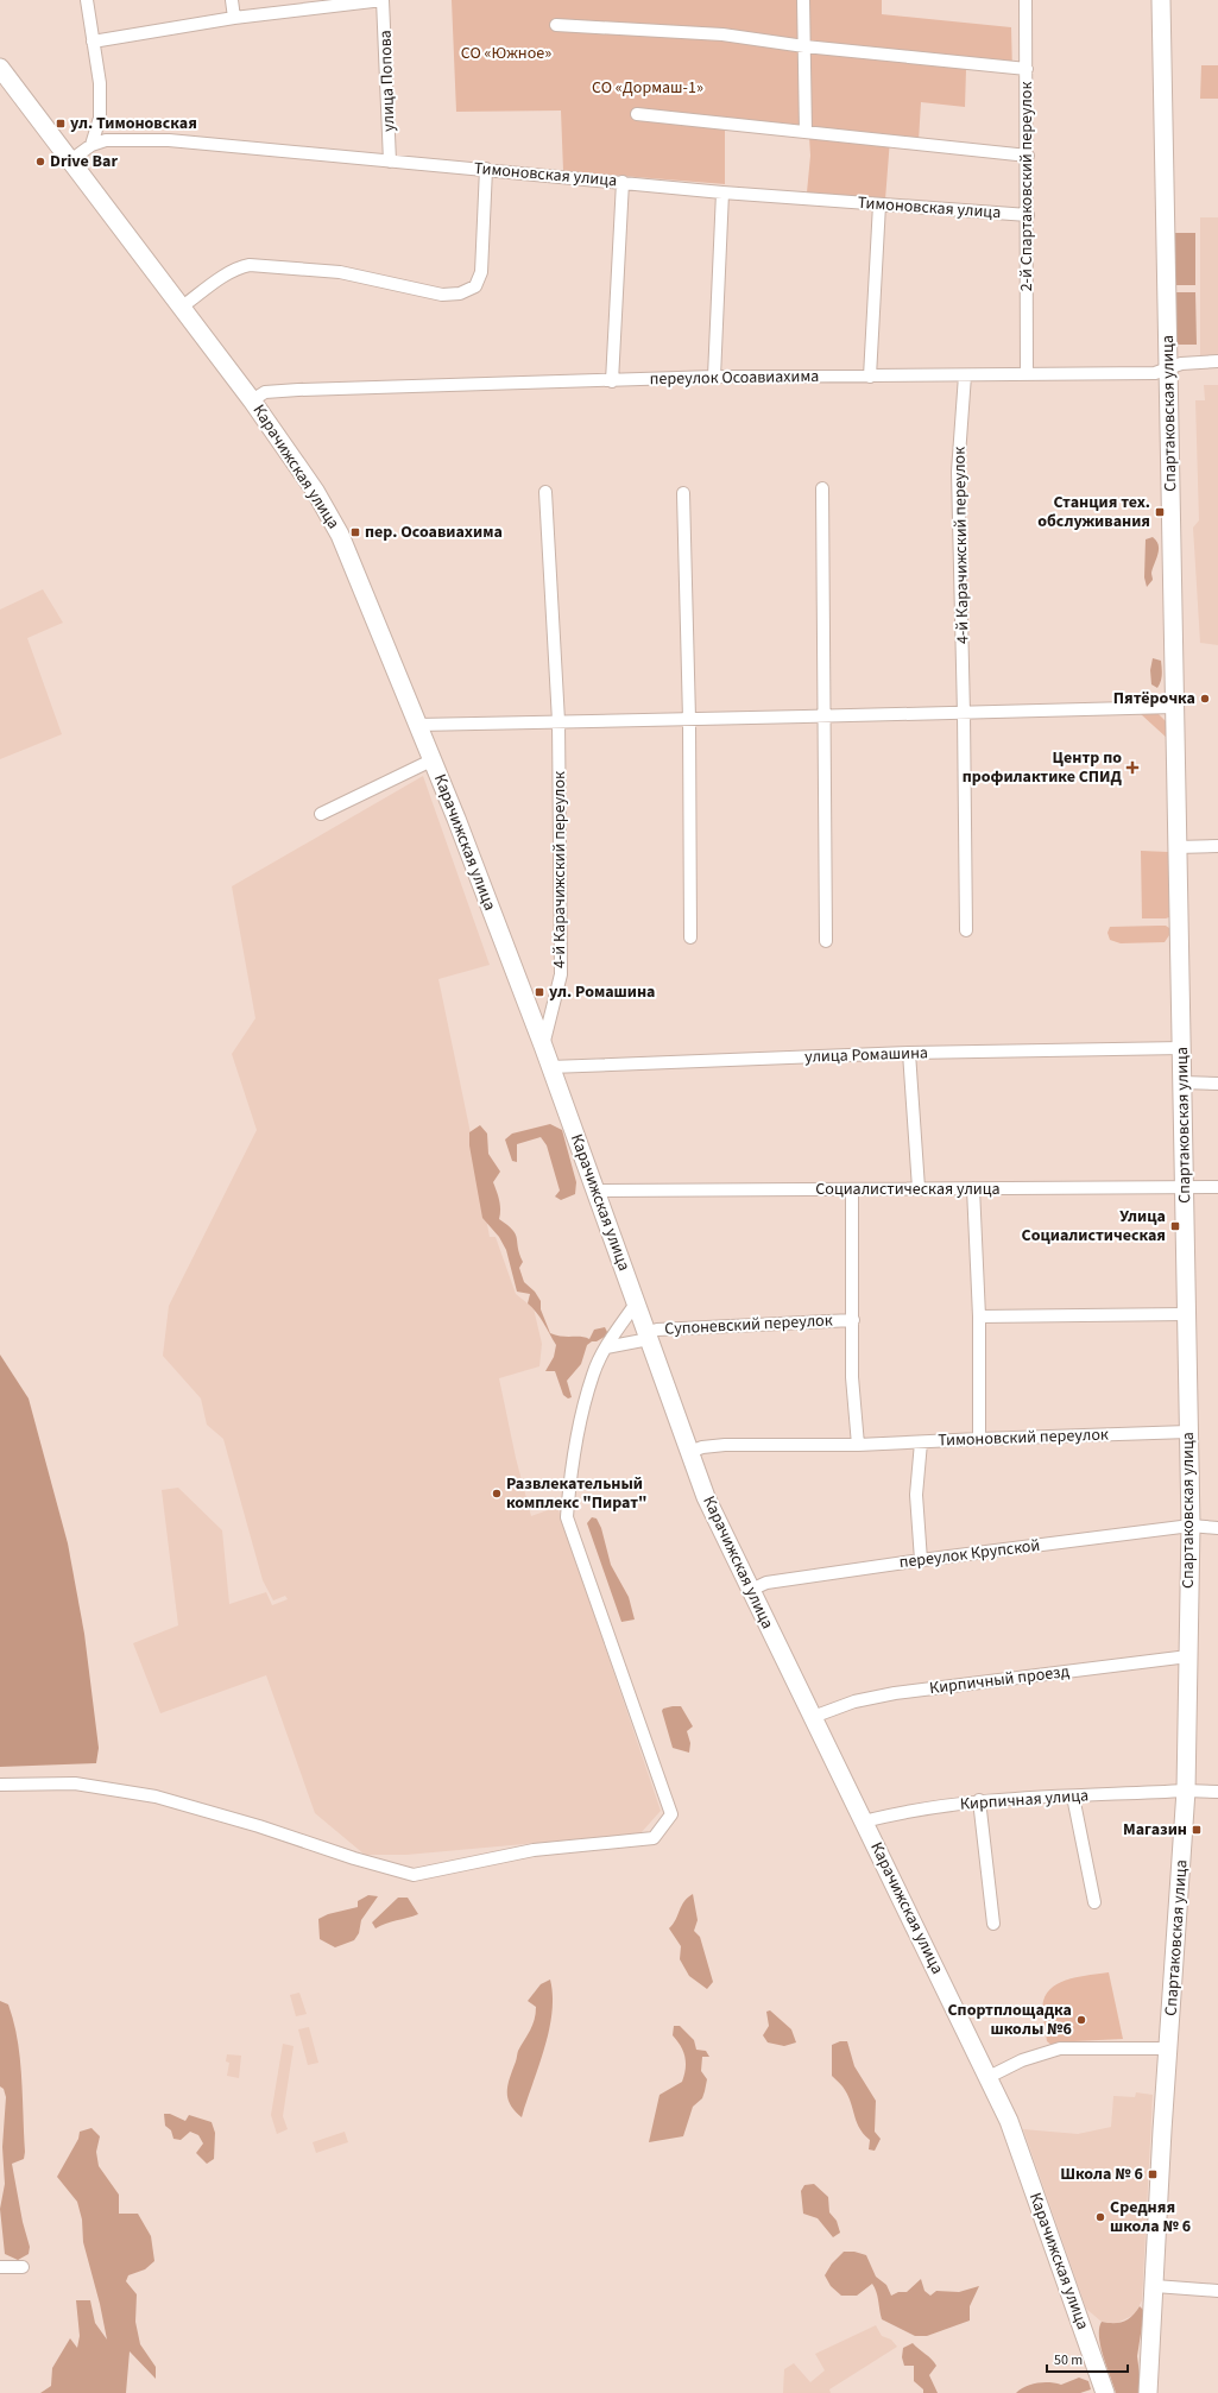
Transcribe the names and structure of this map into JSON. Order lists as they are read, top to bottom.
{
  "streets": {
    "main road": ["Спартаковская улица", "Карачижская улица"],
    "street": [
      "улица Попова",
      "Тимоновская улица",
      "2-й Спартаковский переулок",
      "переулок Осоавиахима",
      "4-й Карачижский переулок",
      "улица Ромашина",
      "Социалистическая улица",
      "Супоневский переулок",
      "Тимоновский переулок",
      "переулок Крупской",
      "Кирпичный проезд",
      "Кирпичная улица"
    ]
  },
  "crossings": [
    ["улица Попова", "Тимоновская улица"],
    ["Тимоновская улица", "2-й Спартаковский переулок"],
    ["Тимоновская улица", "Карачижская улица"],
    ["2-й Спартаковский переулок", "переулок Осоавиахима"],
    ["переулок Осоавиахима", "Спартаковская улица"],
    ["переулок Осоавиахима", "Карачижская улица"],
    ["переулок Осоавиахима", "4-й Карачижский переулок"],
    ["Спартаковская улица", "улица Ромашина"],
    ["Спартаковская улица", "Социалистическая улица"],
    ["Спартаковская улица", "Тимоновский переулок"],
    ["Спартаковская улица", "переулок Крупской"],
    ["Спартаковская улица", "Кирпичный проезд"],
    ["Спартаковская улица", "Кирпичная улица"],
    ["Карачижская улица", "4-й Карачижский переулок"],
    ["Карачижская улица", "улица Ромашина"],
    ["Карачижская улица", "Социалистическая улица"],
    ["Карачижская улица", "Супоневский переулок"],
    ["Карачижская улица", "Тимоновский переулок"],
    ["Карачижская улица", "переулок Крупской"],
    ["Карачижская улица", "Кирпичный проезд"],
    ["Карачижская улица", "Кирпичная улица"]
  ],
  "parks": ["СО «Южное»", "СО «Дормаш-1»"],
  "places": {
    "transit": [
      "ул. Тимоновская",
      "Станция тех. обслуживания",
      "пер. Осоавиахима",
      "ул. Ромашина",
      "Улица Социалистическая",
      "Магазин",
      "Школа № 6"
    ],
    "other": [
      "Drive Bar",
      "Пятёрочка",
      "Развлекательный комплекс \"Пират\"",
      "Спортплощадка школы №6",
      "Средняя школа № 6"
    ],
    "health": ["Центр по профилактике СПИД"]
  },
  "scale_bar": "50 m"
}
